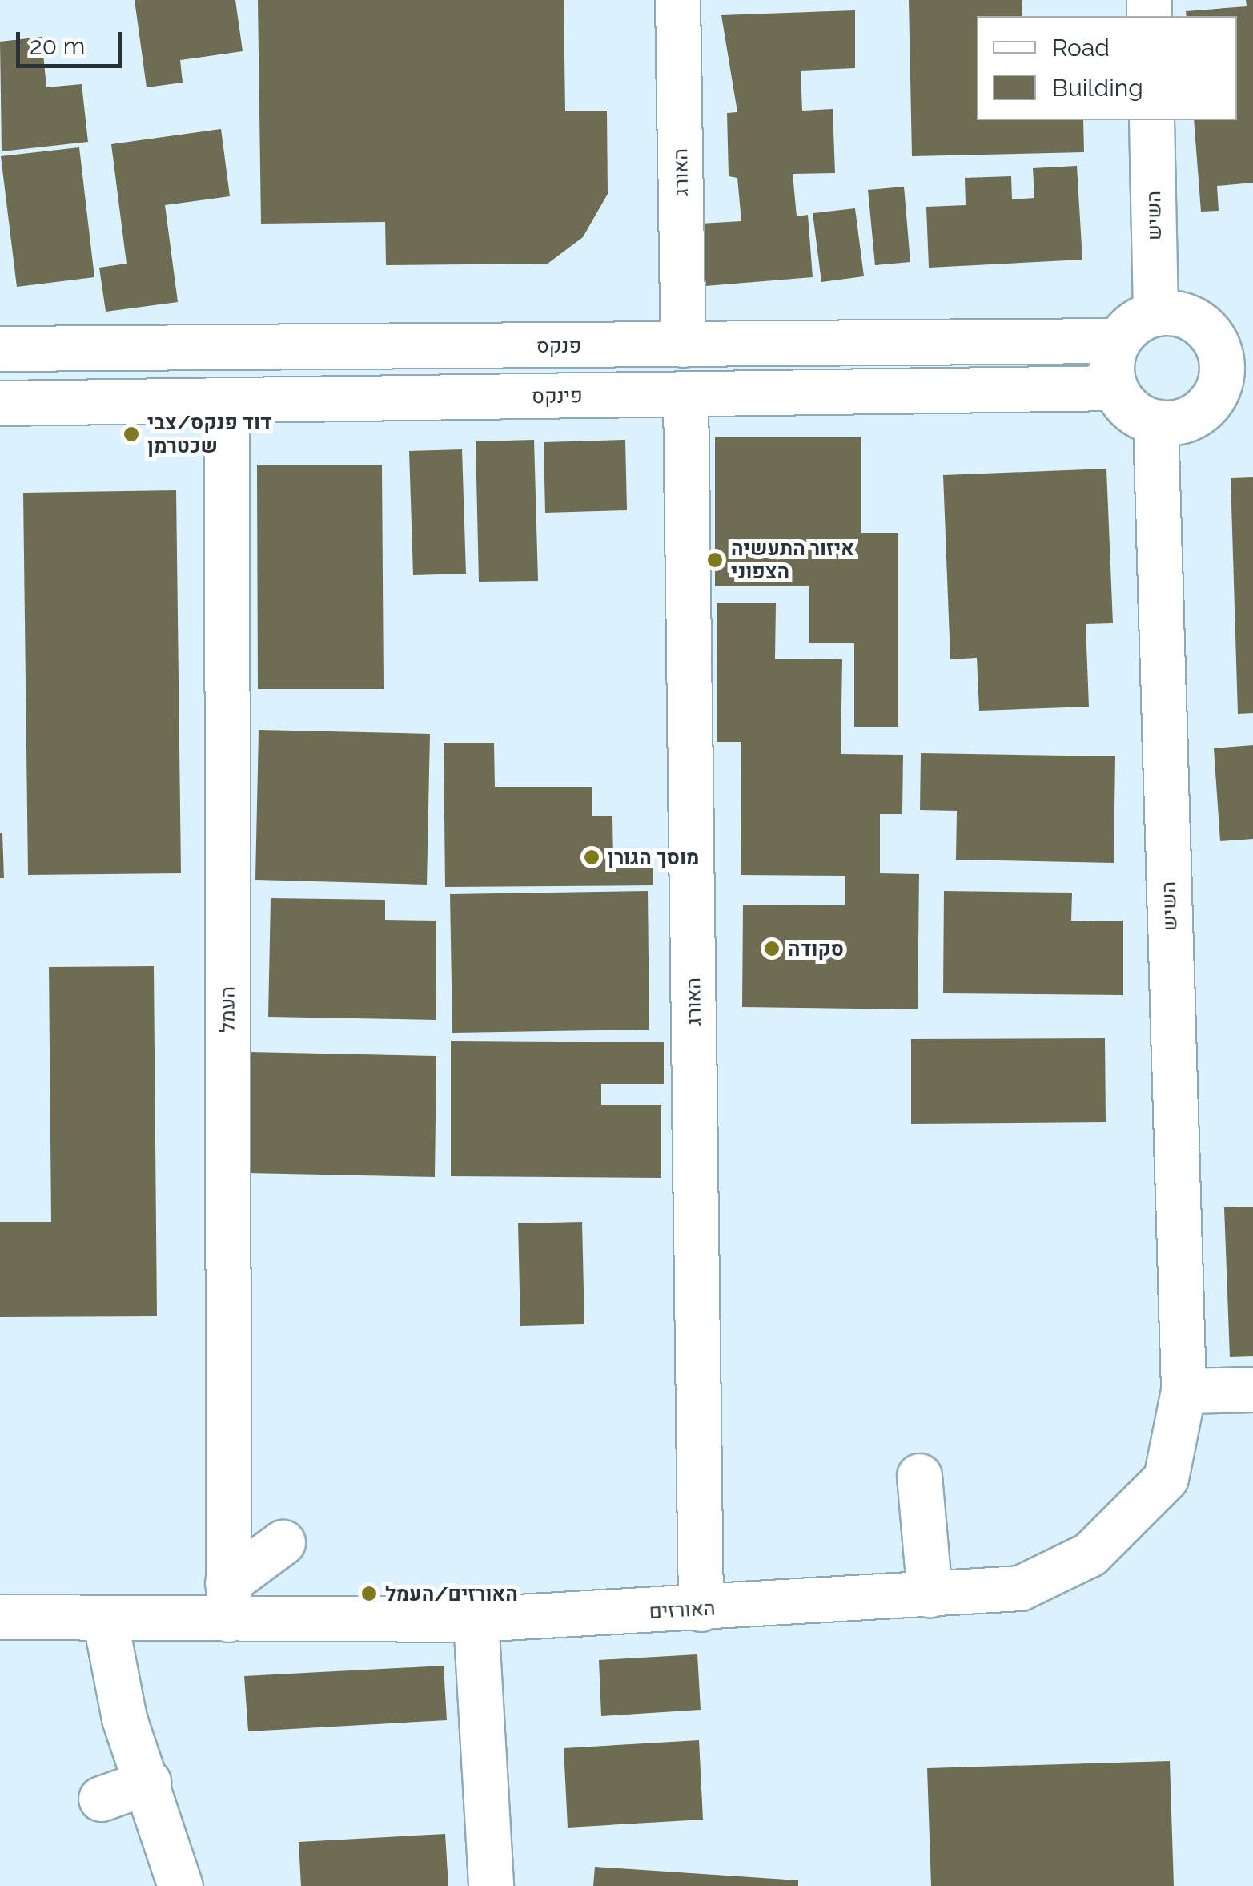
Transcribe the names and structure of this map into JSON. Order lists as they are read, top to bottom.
{
  "streets": {
    "street": [
      "האורג",
      "השיש",
      "פנקס",
      "פינקס",
      "העמל",
      "האורזים"
    ]
  },
  "crossings": [
    ["האורג", "פנקס"],
    ["האורג", "פינקס"],
    ["האורג", "האורזים"],
    ["השיש", "פנקס"],
    ["השיש", "פינקס"],
    ["השיש", "האורזים"],
    ["פנקס", "פינקס"],
    ["פינקס", "העמל"],
    ["העמל", "האורזים"]
  ],
  "places": [
    "דוד פנקס/צבי שכטרמן",
    "איזור התעשיה הצפוני",
    "מוסך הגורן",
    "סקודה",
    "האורזים/העמל"
  ],
  "legend": ["Road", "Building"],
  "scale_bar": "20 m"
}
